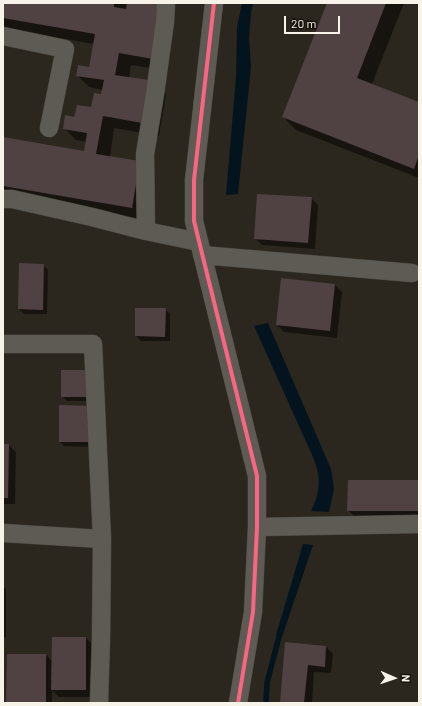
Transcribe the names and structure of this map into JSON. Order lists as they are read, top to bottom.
{
  "scale_bar": "20 m",
  "north": "right"
}
